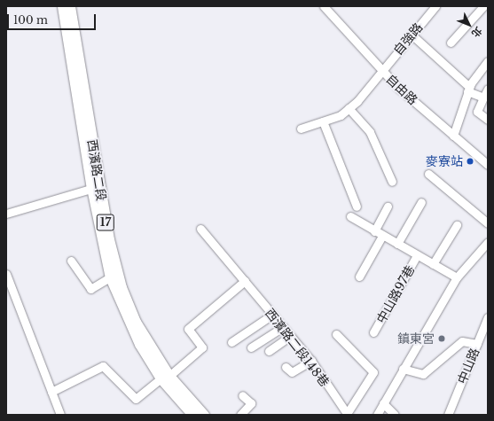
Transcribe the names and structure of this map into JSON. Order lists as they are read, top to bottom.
{
  "streets": {
    "main road": ["西濱路二段", "17"],
    "street": [
      "自強路",
      "自由路",
      "中山路97巷",
      "西濱路二段148巷",
      "中山路"
    ]
  },
  "crossings": [
    ["自強路", "自由路"]
  ],
  "places": ["麥寮站", "鎮東宮"],
  "scale_bar": "100 m",
  "north": "bottom right"
}
